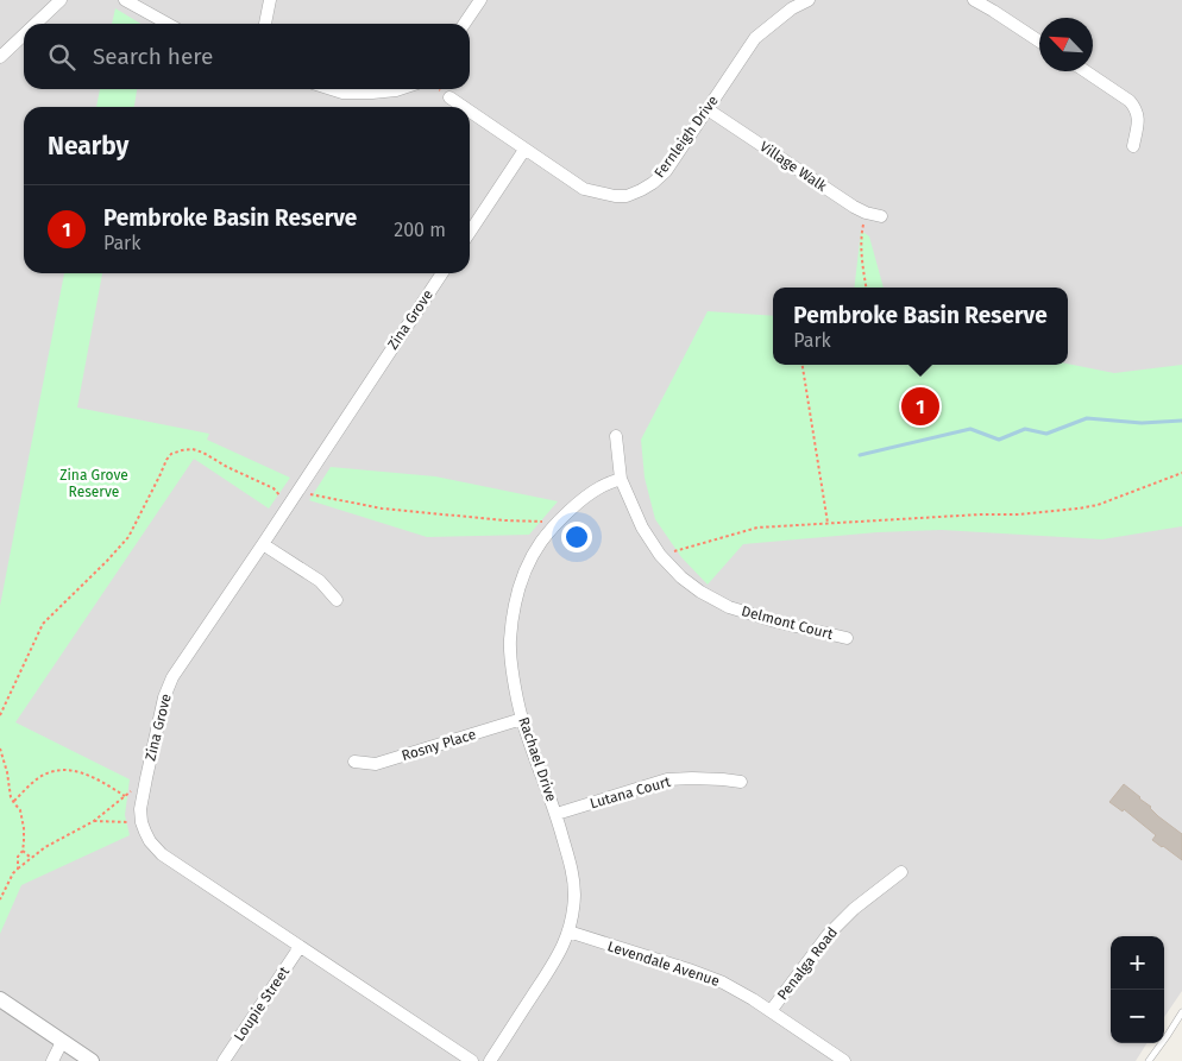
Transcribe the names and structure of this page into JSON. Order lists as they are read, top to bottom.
{
  "streets": {
    "street": [
      "Fernleigh Drive",
      "Village Walk",
      "Zina Grove",
      "Delmont Court",
      "Rosny Place",
      "Rachael Drive",
      "Lutana Court",
      "Levendale Avenue",
      "Penalga Road",
      "Loupie Street"
    ]
  },
  "crossings": [
    ["Fernleigh Drive", "Village Walk"],
    ["Delmont Court", "Rachael Drive"],
    ["Rosny Place", "Rachael Drive"],
    ["Rachael Drive", "Lutana Court"],
    ["Rachael Drive", "Levendale Avenue"],
    ["Levendale Avenue", "Penalga Road"]
  ],
  "parks": ["Zina Grove Reserve"],
  "north": "top left",
  "page": {
    "search": "Search here",
    "heading": "Nearby",
    "list": [
      {
        "mark": "1",
        "name": "Pembroke Basin Reserve",
        "note": "Park",
        "value": "200 m"
      }
    ],
    "popup": ["Pembroke Basin Reserve", "Park"],
    "pins": "1",
    "map_buttons": ["+", "−"]
  }
}
